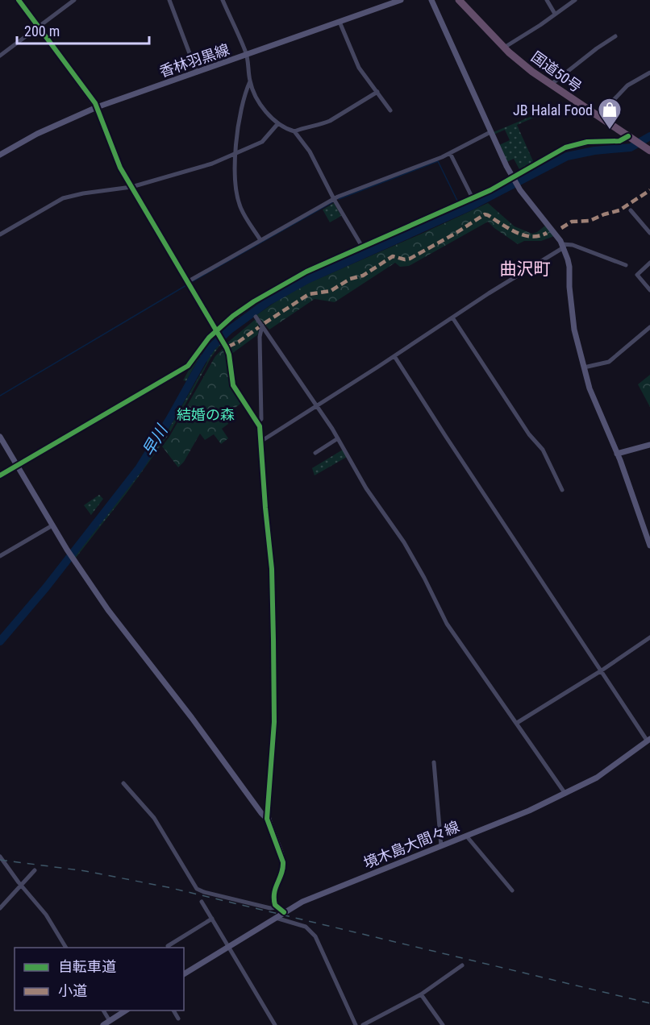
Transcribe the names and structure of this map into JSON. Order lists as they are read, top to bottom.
{
  "streets": {
    "highway": ["国道50号"],
    "street": ["香林羽黒線", "境木島大間々線"]
  },
  "districts": ["曲沢町"],
  "water": ["早川"],
  "parks": ["結婚の森"],
  "places": {
    "shop": ["JB Halal Food"]
  },
  "legend": ["自転車道", "小道"],
  "scale_bar": "200 m"
}
